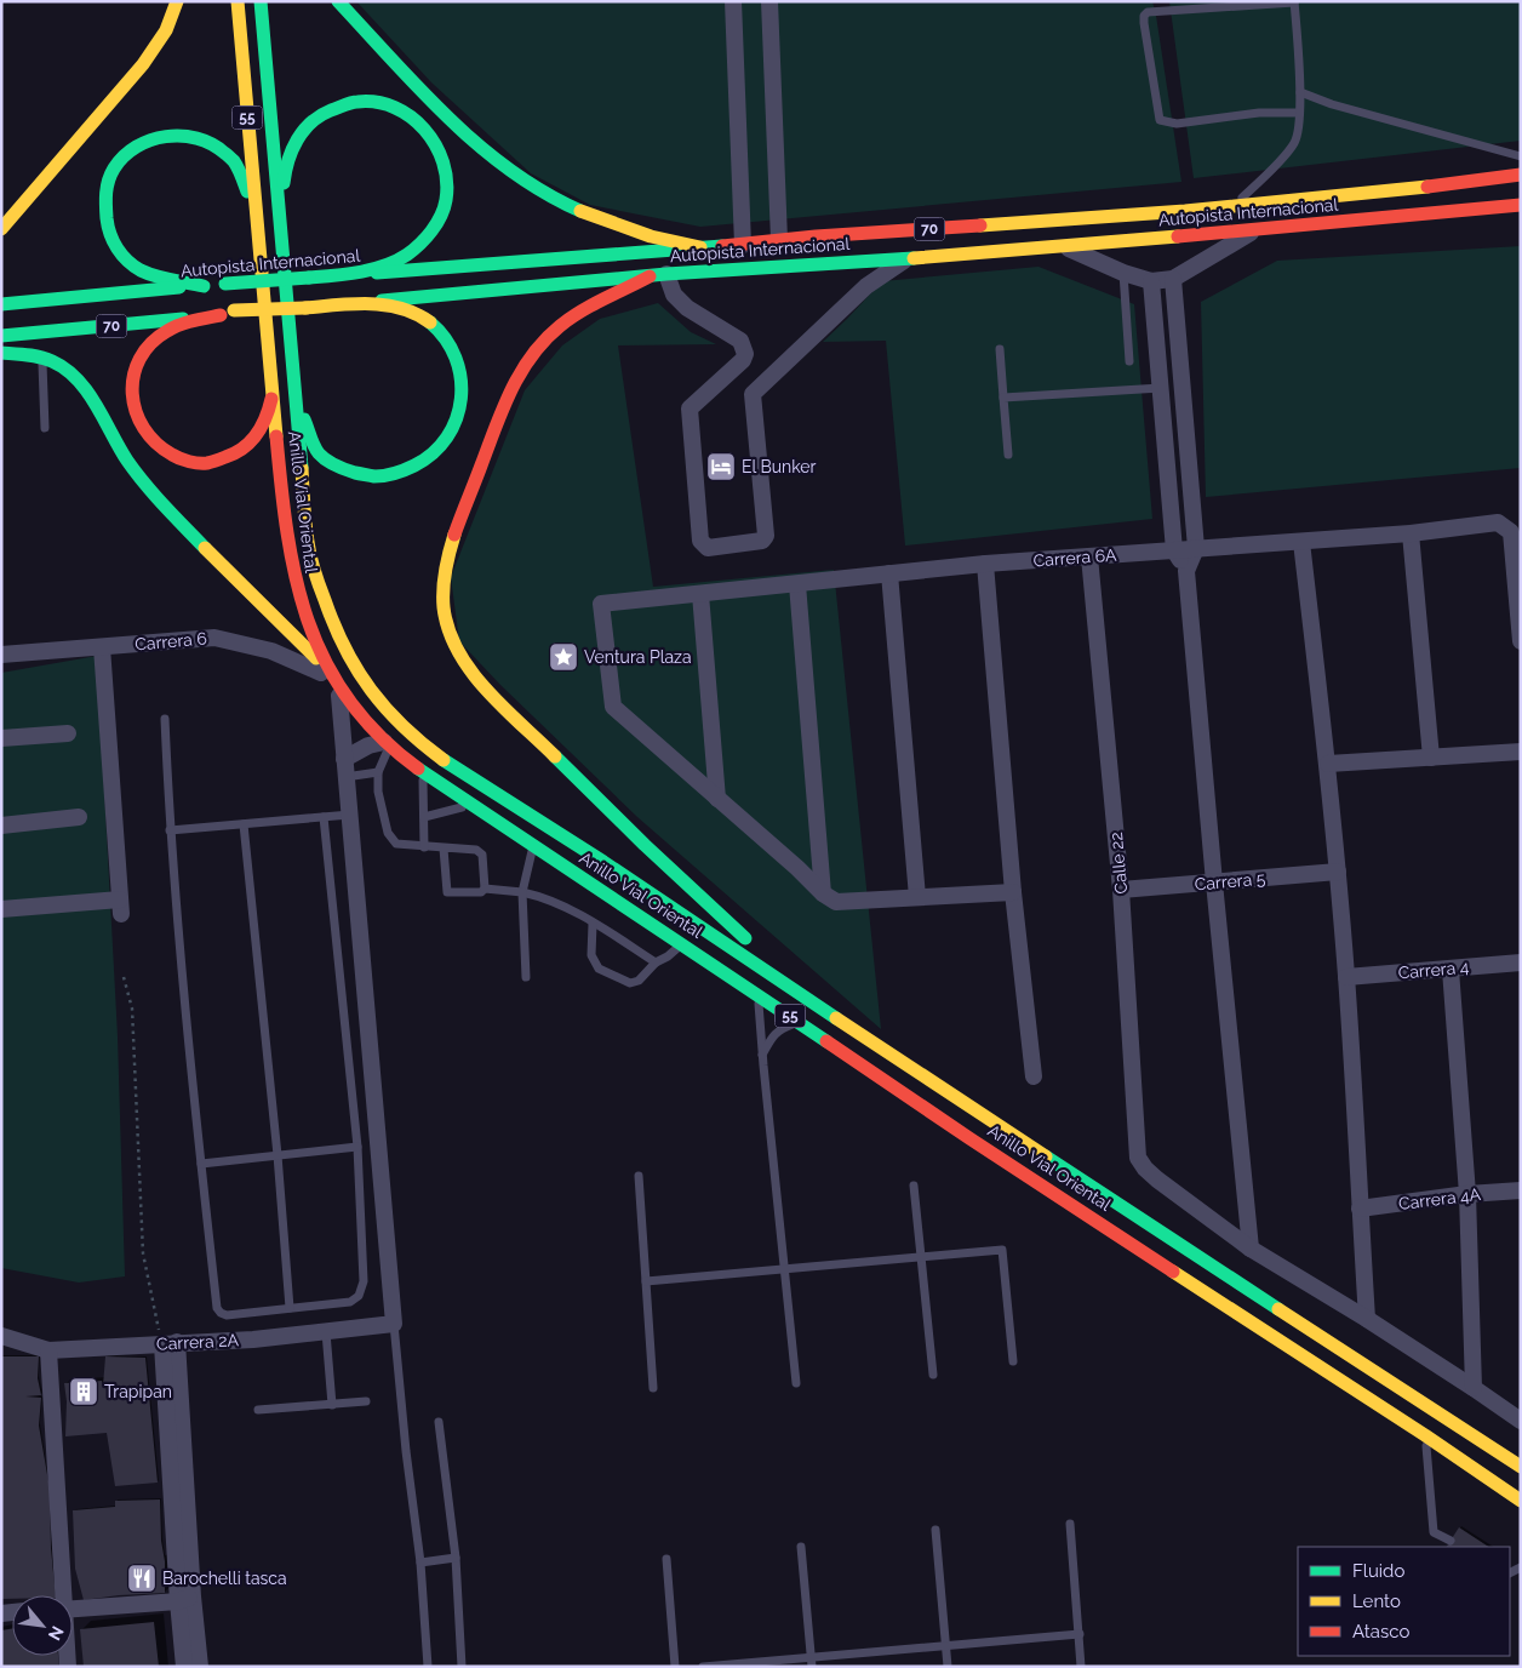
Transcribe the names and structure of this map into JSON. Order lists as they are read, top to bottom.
{
  "streets": {
    "main road": [
      "55",
      "Autopista Internacional",
      "70",
      "Anillo Vial Oriental"
    ],
    "street": [
      "Carrera 6A",
      "Carrera 6",
      "Calle 22",
      "Carrera 5",
      "Carrera 4",
      "Carrera 4A",
      "Carrera 2A"
    ]
  },
  "crossings": [
    ["Anillo Vial Oriental", "Carrera 6"],
    ["Carrera 6A", "Calle 22"],
    ["Calle 22", "Carrera 5"]
  ],
  "places": {
    "hotel": ["El Bunker"],
    "place": ["Ventura Plaza"],
    "building": ["Trapipan"],
    "restaurant": ["Barochelli tasca"]
  },
  "legend": ["Fluido", "Lento", "Atasco"],
  "north": "bottom right"
}
